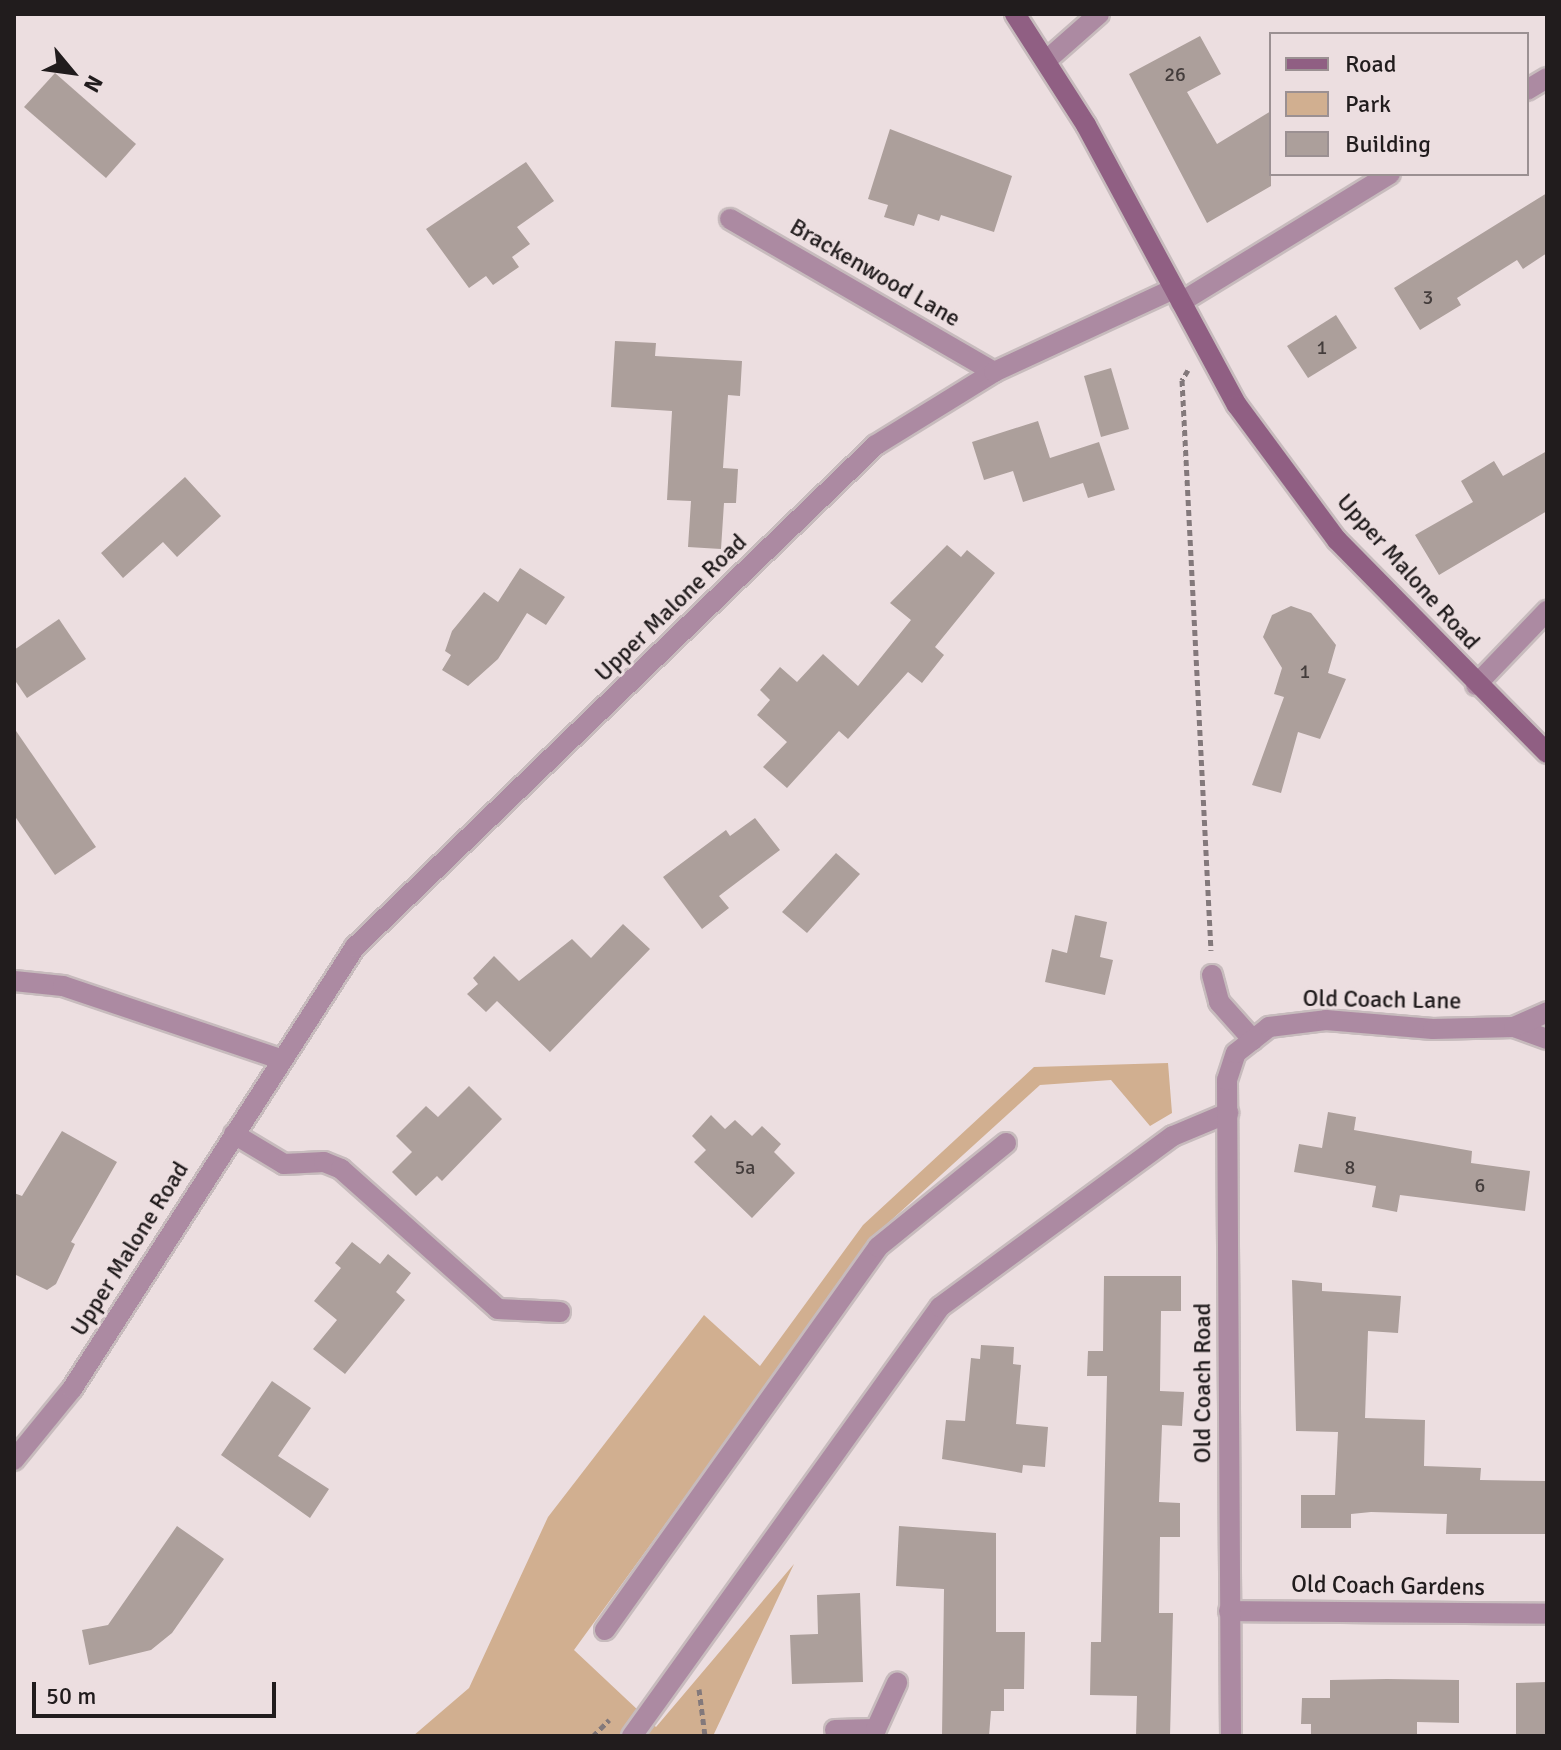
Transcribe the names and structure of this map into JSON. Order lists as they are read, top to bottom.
{
  "streets": {
    "main road": ["Upper Malone Road"],
    "street": [
      "Brackenwood Lane",
      "Old Coach Lane",
      "Old Coach Road",
      "Old Coach Gardens"
    ]
  },
  "crossings": [
    ["Brackenwood Lane", "Upper Malone Road"],
    ["Old Coach Lane", "Old Coach Road"],
    ["Old Coach Road", "Old Coach Gardens"]
  ],
  "house_numbers": [
    "26",
    "3",
    "1",
    "1",
    "5a",
    "8",
    "6"
  ],
  "legend": ["Road", "Park", "Building"],
  "scale_bar": "50 m",
  "north": "bottom right"
}
